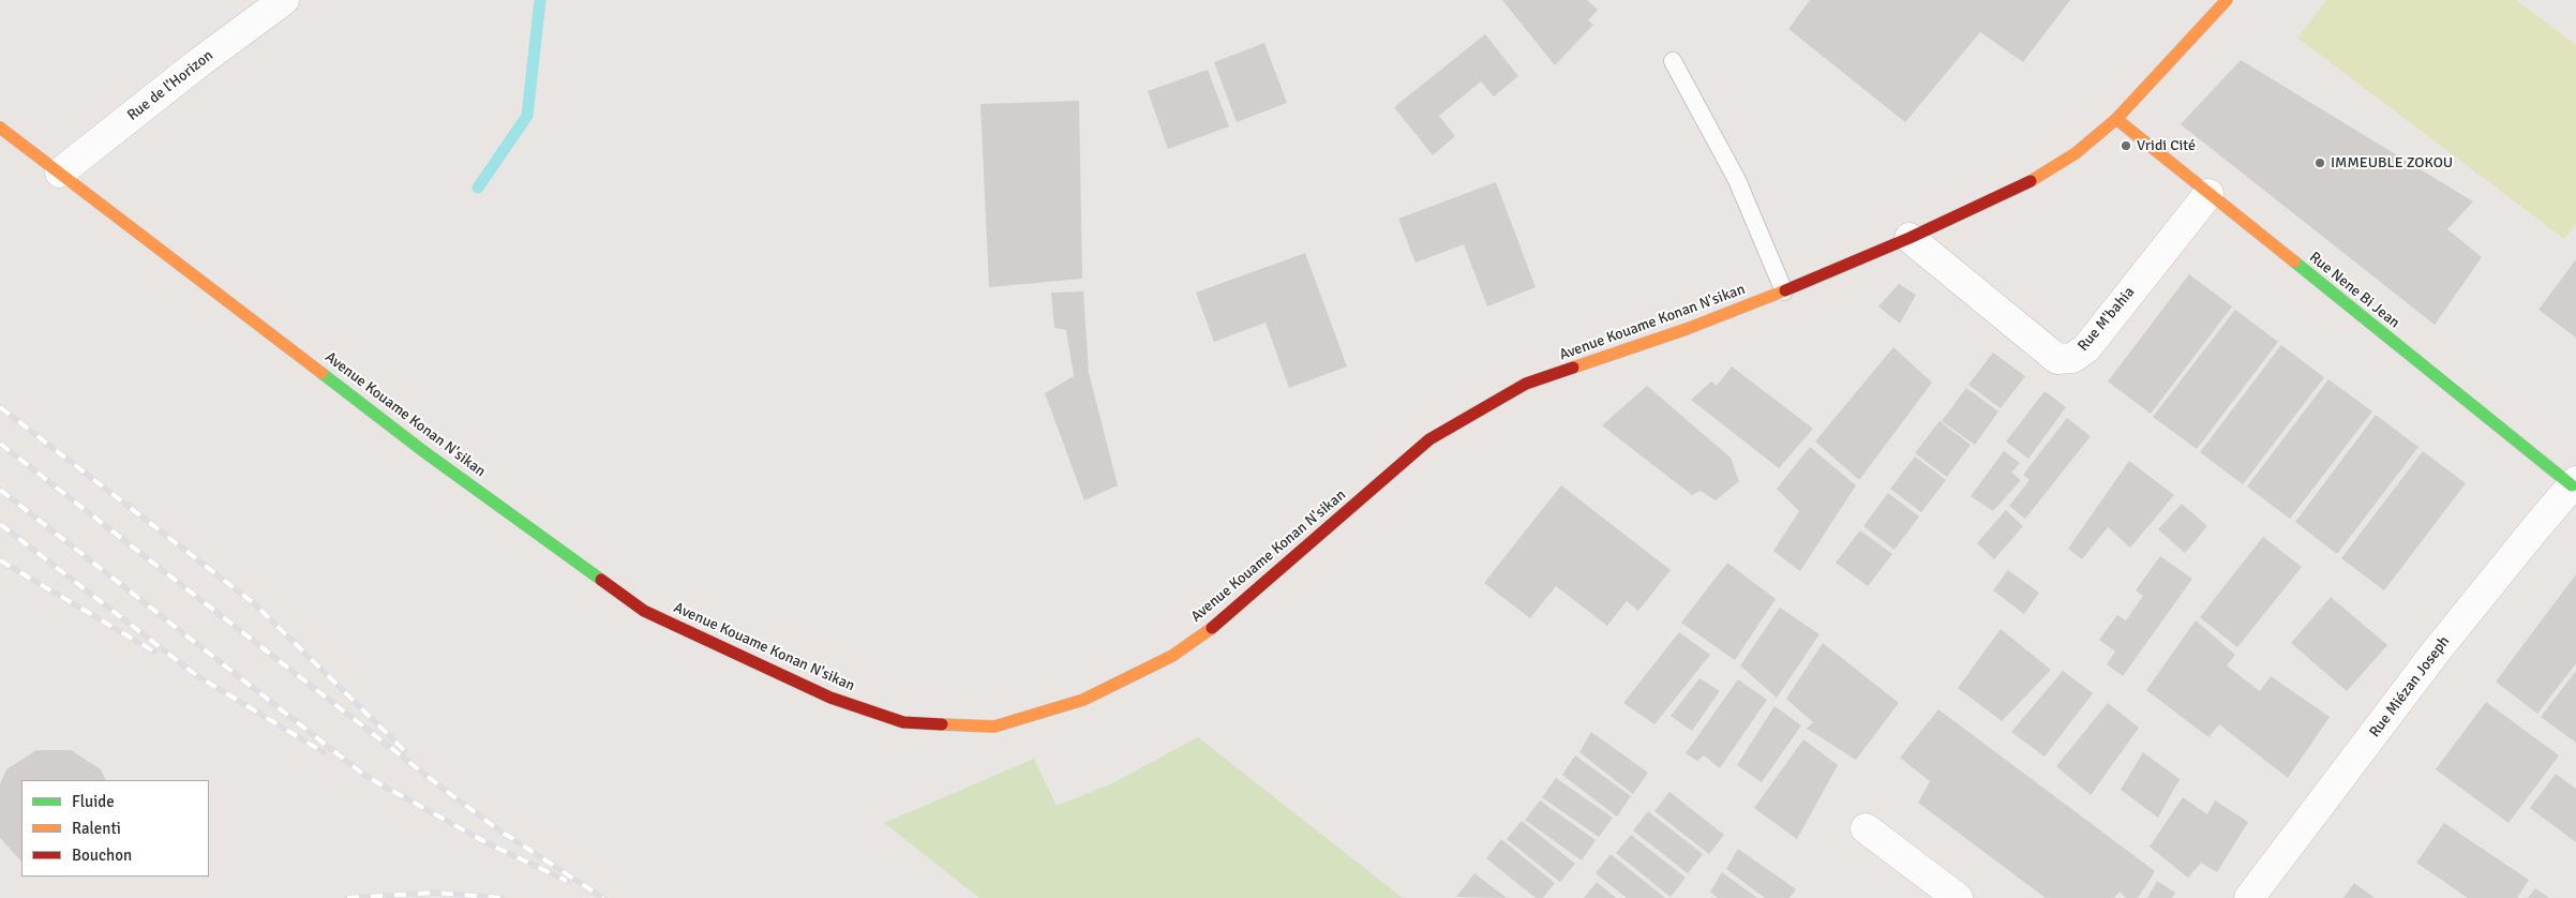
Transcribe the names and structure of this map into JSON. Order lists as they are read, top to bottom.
{
  "streets": {
    "street": [
      "Rue de l'Horizon",
      "Rue Nene Bi Jean",
      "Rue M'bahia",
      "Avenue Kouame Konan N'sikan",
      "Rue Miézan Joseph"
    ]
  },
  "crossings": [
    ["Rue de l'Horizon", "Avenue Kouame Konan N'sikan"],
    ["Rue Nene Bi Jean", "Rue M'bahia"],
    ["Rue Nene Bi Jean", "Avenue Kouame Konan N'sikan"],
    ["Rue Nene Bi Jean", "Rue Miézan Joseph"],
    ["Rue M'bahia", "Avenue Kouame Konan N'sikan"]
  ],
  "places": ["Vridi Cité", "IMMEUBLE ZOKOU"],
  "legend": ["Fluide", "Ralenti", "Bouchon"]
}
